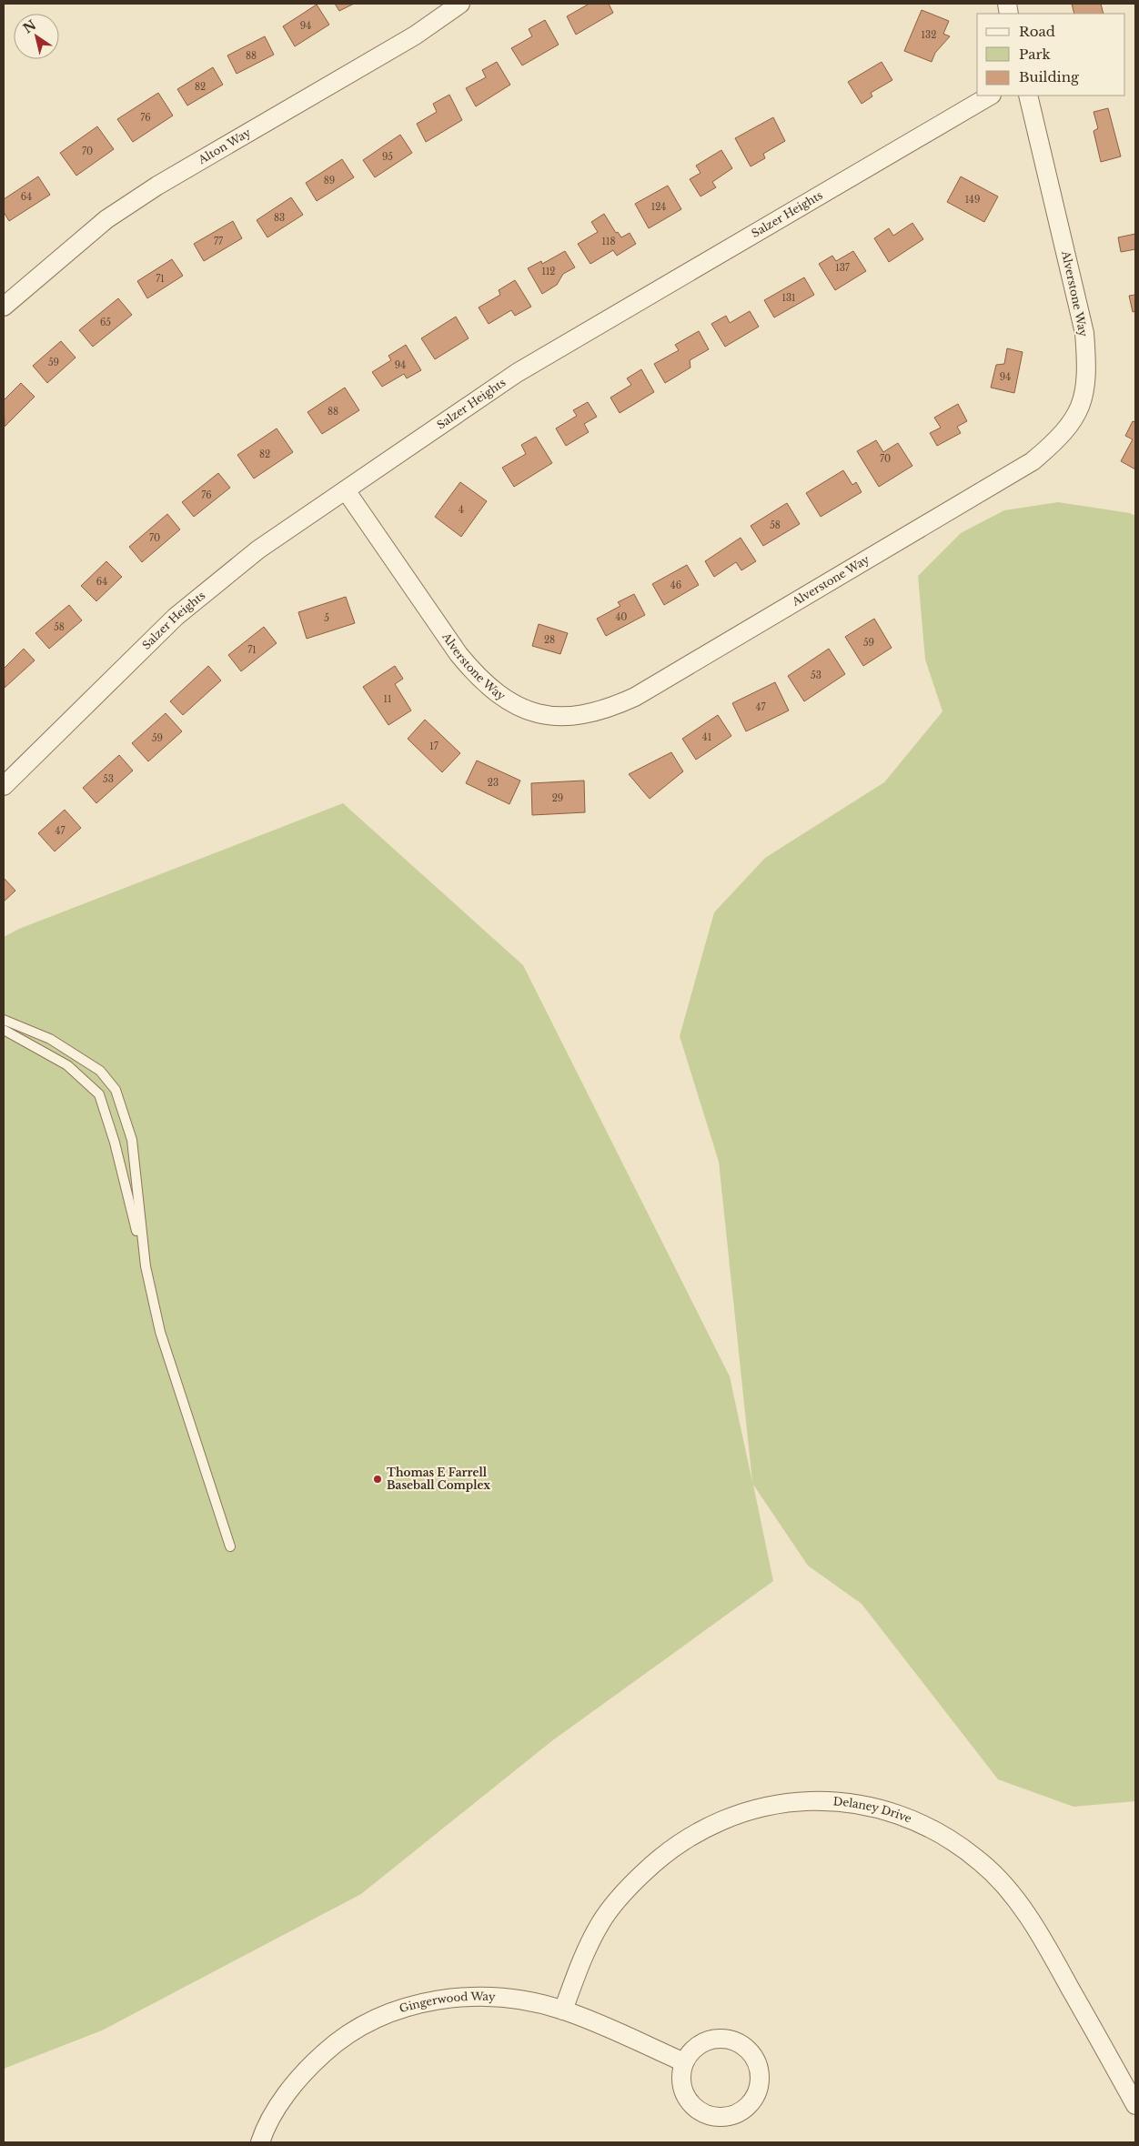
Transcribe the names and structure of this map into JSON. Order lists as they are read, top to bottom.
{
  "streets": {
    "street": [
      "Alton Way",
      "Salzer Heights",
      "Alverstone Way",
      "Delaney Drive",
      "Gingerwood Way"
    ]
  },
  "crossings": [
    ["Salzer Heights", "Alverstone Way"],
    ["Delaney Drive", "Gingerwood Way"]
  ],
  "places": ["Thomas E Farrell Baseball Complex"],
  "house_numbers": [
    "94",
    "132",
    "88",
    "82",
    "76",
    "70",
    "95",
    "89",
    "64",
    "149",
    "124",
    "83",
    "77",
    "118",
    "137",
    "112",
    "71",
    "131",
    "65",
    "59",
    "94",
    "94",
    "88",
    "82",
    "70",
    "76",
    "4",
    "58",
    "70",
    "64",
    "46",
    "40",
    "5",
    "58",
    "28",
    "59",
    "71",
    "53",
    "11",
    "47",
    "41",
    "59",
    "17",
    "53",
    "23",
    "29",
    "47"
  ],
  "legend": ["Road", "Park", "Building"],
  "north": "top left"
}
